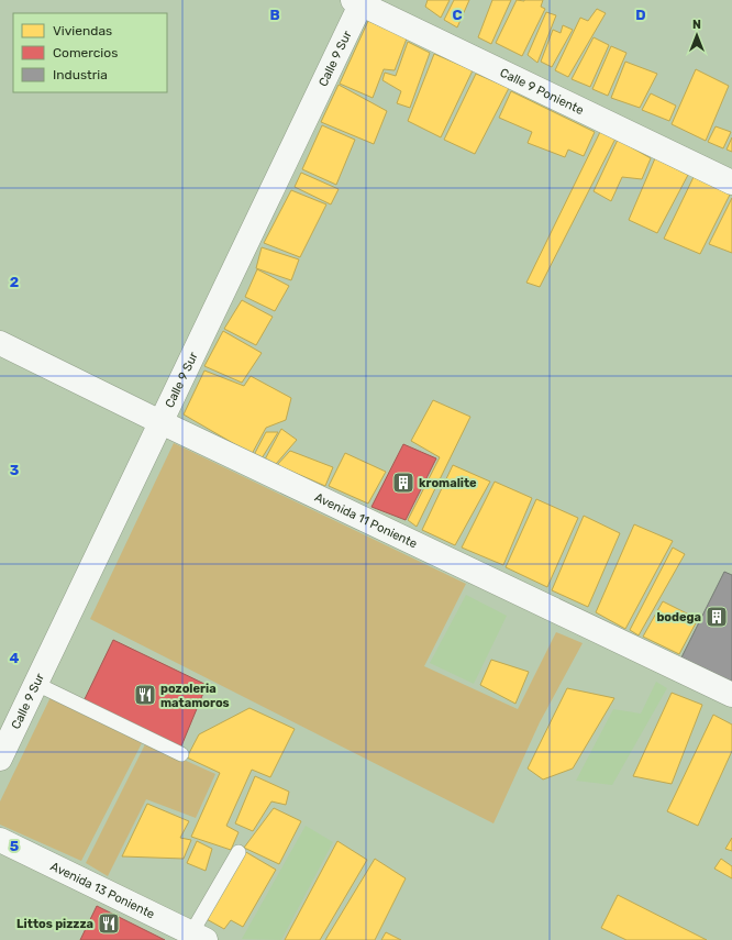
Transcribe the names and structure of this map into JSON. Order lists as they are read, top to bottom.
{
  "streets": {
    "street": [
      "Calle 9 Sur",
      "Calle 9 Poniente",
      "Avenida 11 Poniente",
      "Avenida 13 Poniente"
    ]
  },
  "crossings": [
    ["Calle 9 Sur", "Calle 9 Poniente"],
    ["Calle 9 Sur", "Avenida 11 Poniente"]
  ],
  "places": {
    "building": ["kromalite", "bodega"],
    "restaurant": ["pozoleria matamoros", "Littos pizzza"]
  },
  "legend": ["Viviendas", "Comercios", "Industria"],
  "north": "top",
  "grid": {
    "columns": ["B", "C", "D"],
    "rows": [
      "2",
      "3",
      "4",
      "5"
    ]
  }
}
